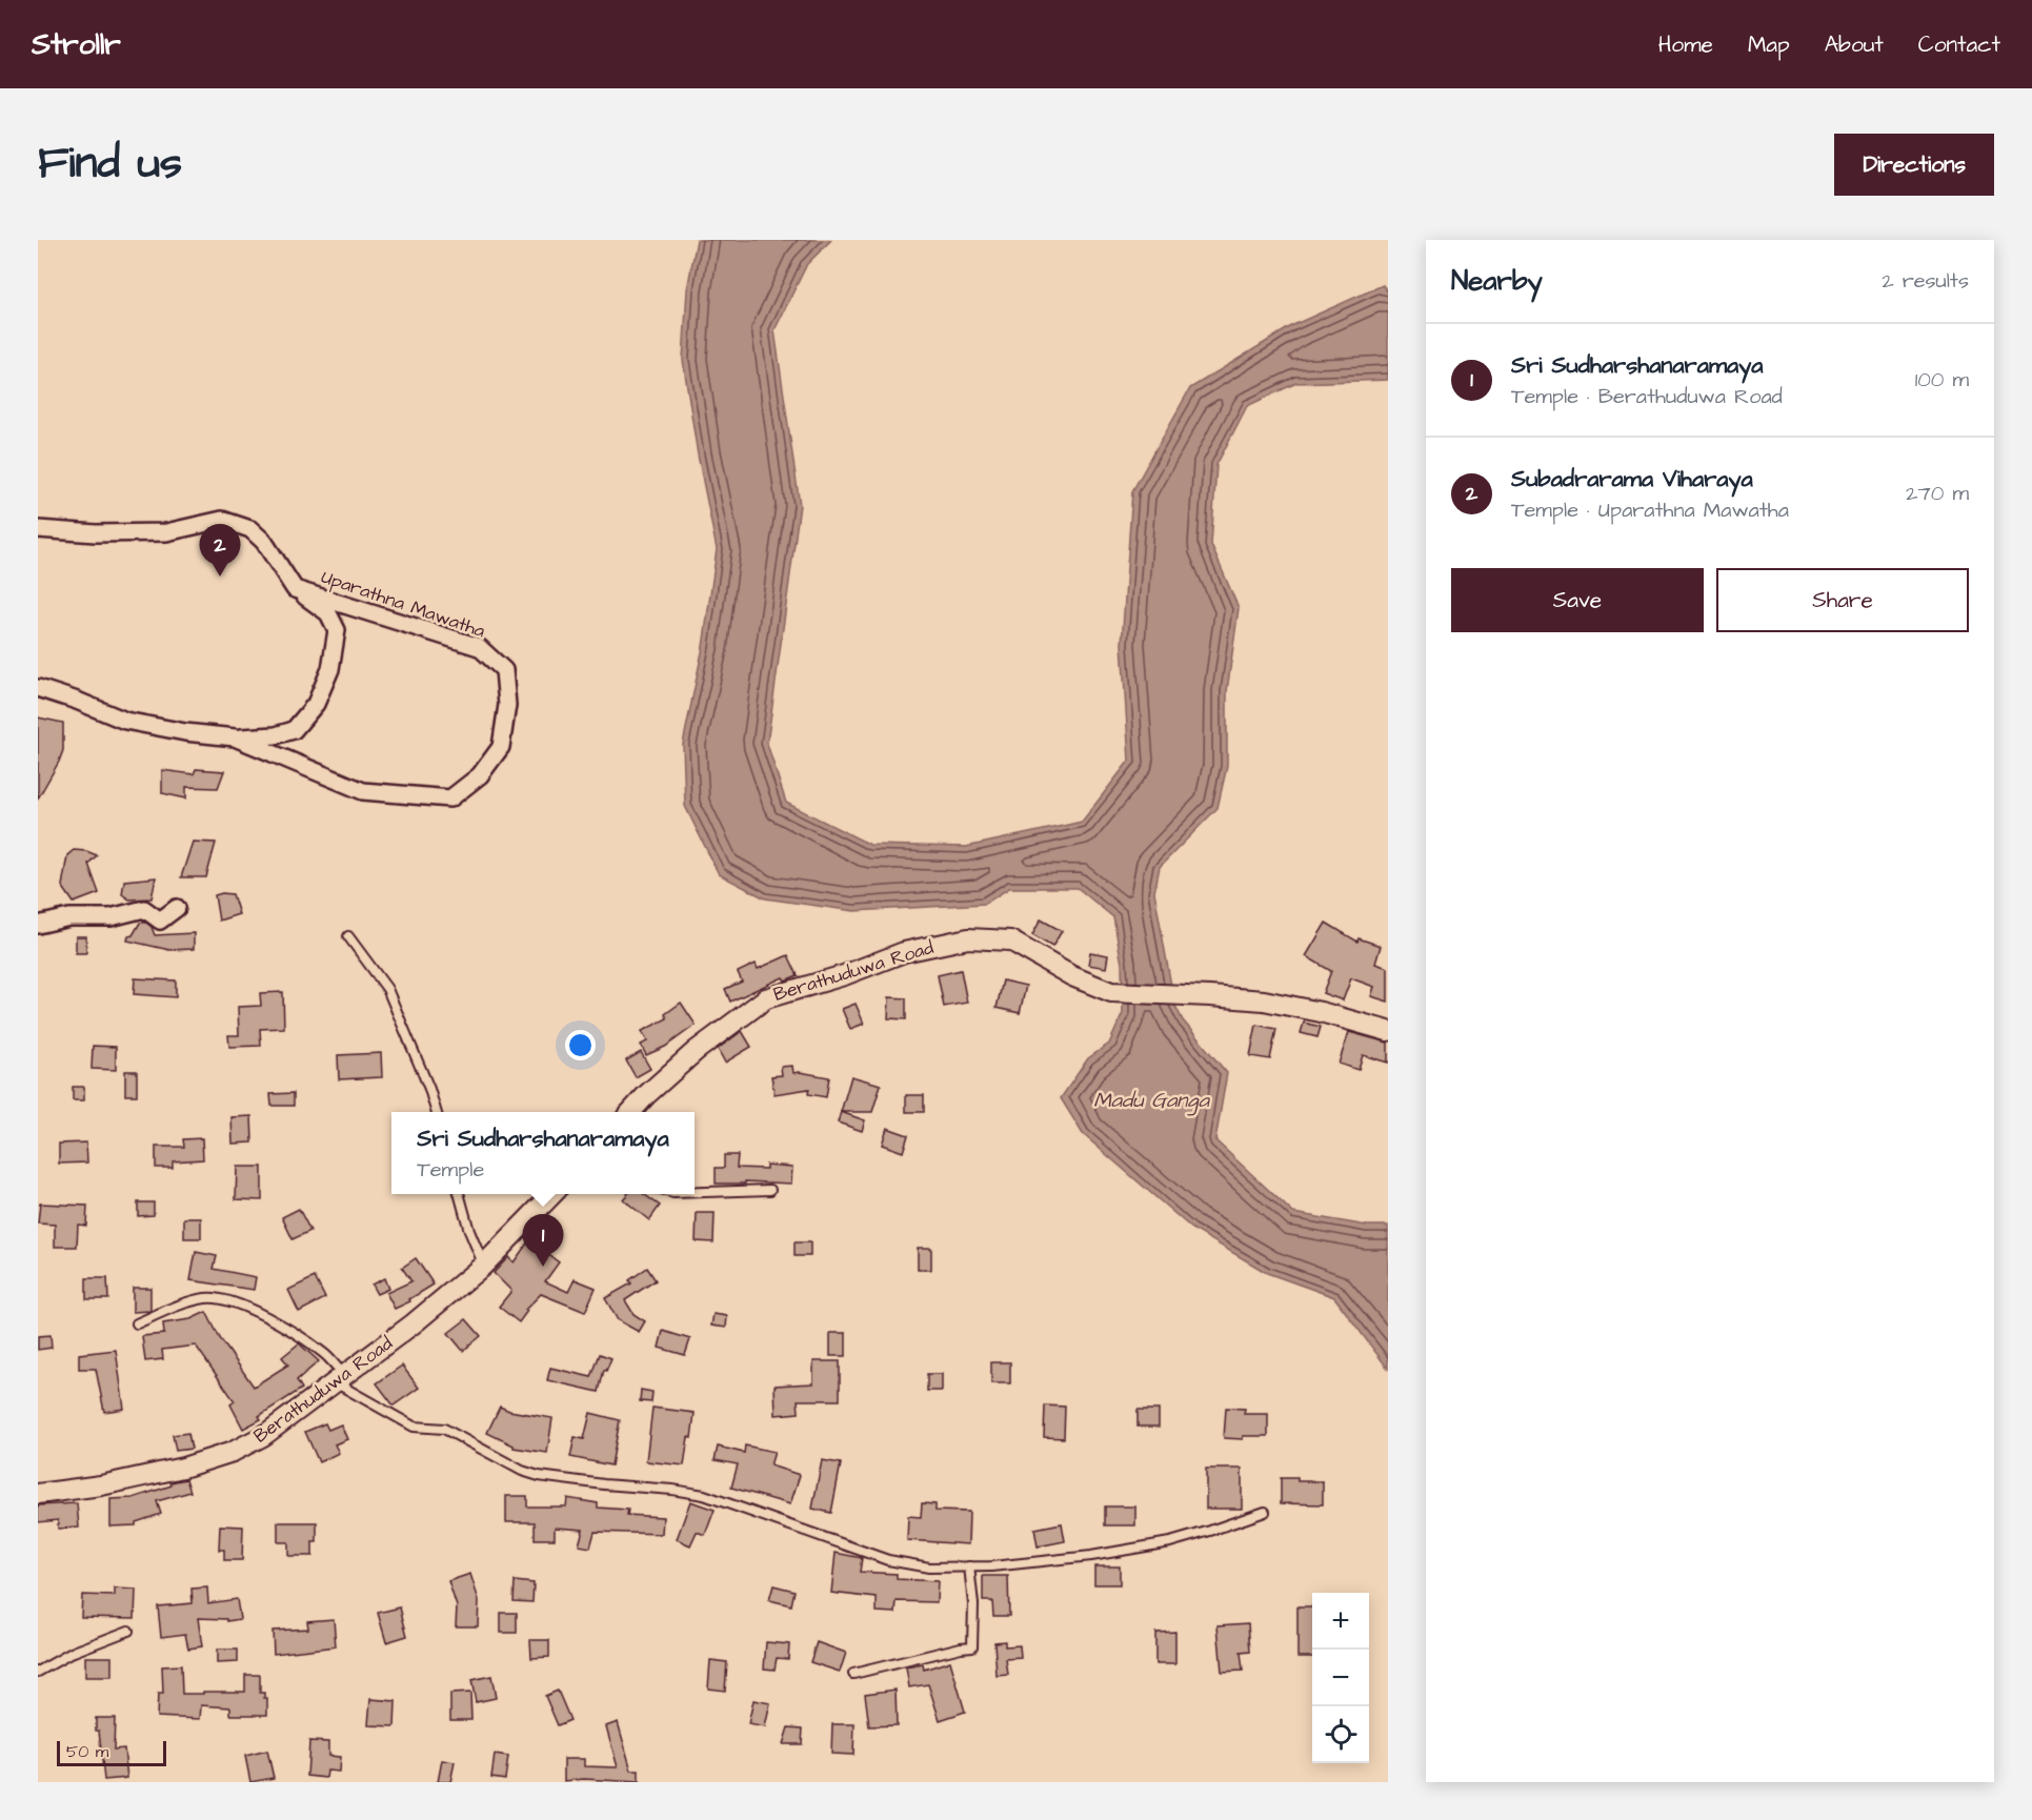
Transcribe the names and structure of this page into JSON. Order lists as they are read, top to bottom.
{
  "streets": {
    "street": ["Uparathna Mawatha", "Berathuduwa Road"]
  },
  "water": ["Madu Ganga"],
  "scale_bar": "50 m",
  "page": {
    "header": "Strollr",
    "nav": [
      "Home",
      "Map",
      "About",
      "Contact"
    ],
    "title": "Find us",
    "buttons": [
      "Directions",
      ["Save", "Share"]
    ],
    "heading": ["Nearby", "2 results"],
    "list": [
      {
        "mark": "1",
        "name": "Sri Sudharshanaramaya",
        "note": "Temple · Berathuduwa Road",
        "value": "100 m"
      },
      {
        "mark": "2",
        "name": "Subadrarama Viharaya",
        "note": "Temple · Uparathna Mawatha",
        "value": "270 m"
      }
    ],
    "pins": ["2", "1"],
    "popup": ["Sri Sudharshanaramaya", "Temple"],
    "map_buttons": ["+", "−"],
    "scale": "50 m"
  }
}
